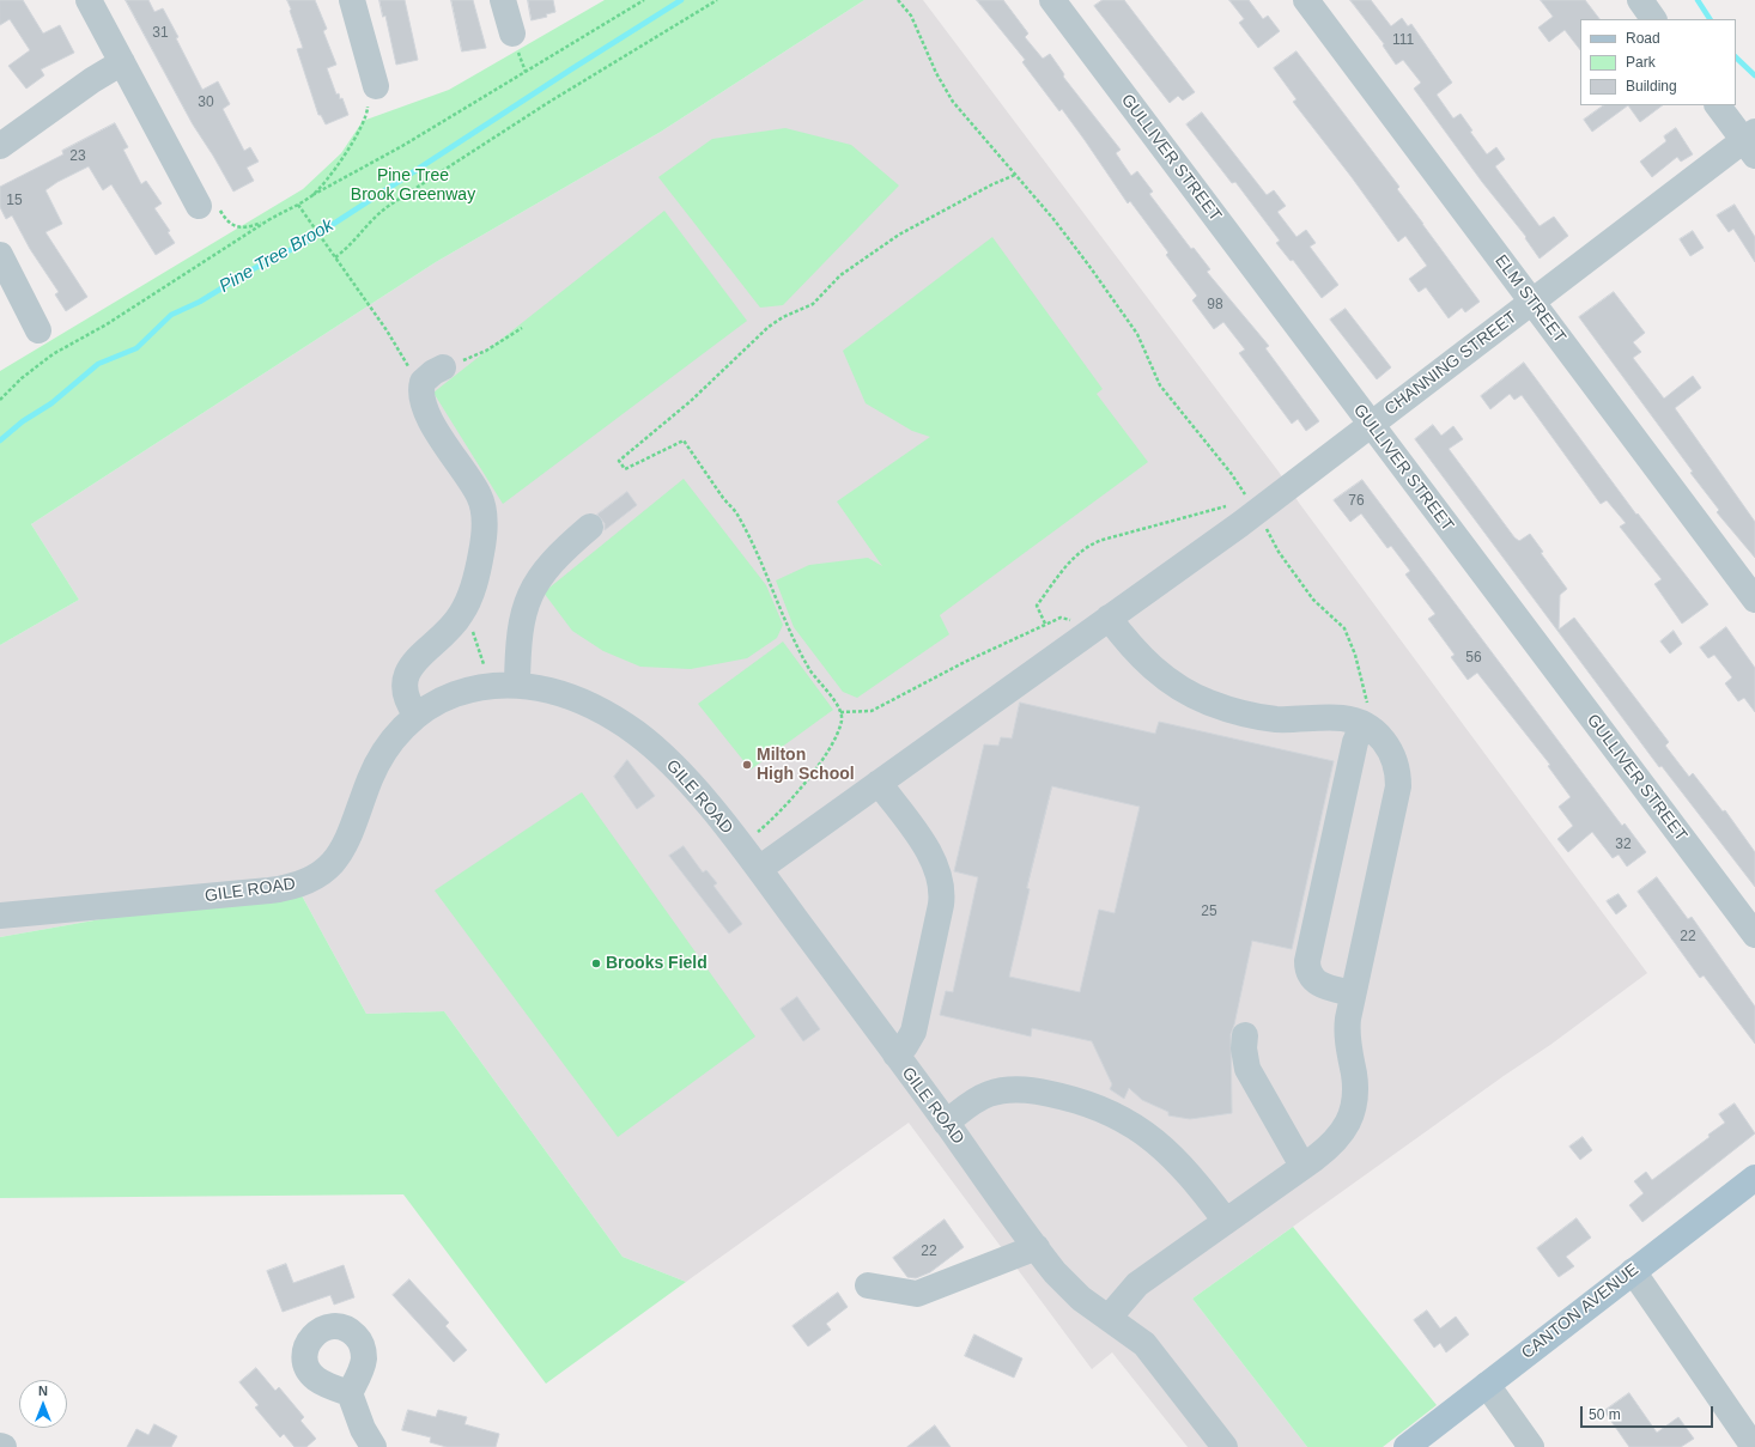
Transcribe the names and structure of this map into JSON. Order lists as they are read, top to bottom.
{
  "streets": {
    "main road": ["CANTON AVENUE"],
    "street": [
      "GULLIVER STREET",
      "ELM STREET",
      "CHANNING STREET",
      "GILE ROAD"
    ]
  },
  "crossings": [
    ["GULLIVER STREET", "CHANNING STREET"],
    ["ELM STREET", "CHANNING STREET"],
    ["CHANNING STREET", "GILE ROAD"]
  ],
  "water": ["Pine Tree Brook"],
  "parks": ["Pine Tree Brook Greenway"],
  "places": ["Milton High School", "Brooks Field"],
  "house_numbers": [
    "31",
    "111",
    "30",
    "23",
    "15",
    "98",
    "76",
    "56",
    "32",
    "25",
    "22",
    "22"
  ],
  "legend": ["Road", "Park", "Building"],
  "scale_bar": "50 m",
  "north": "top"
}
